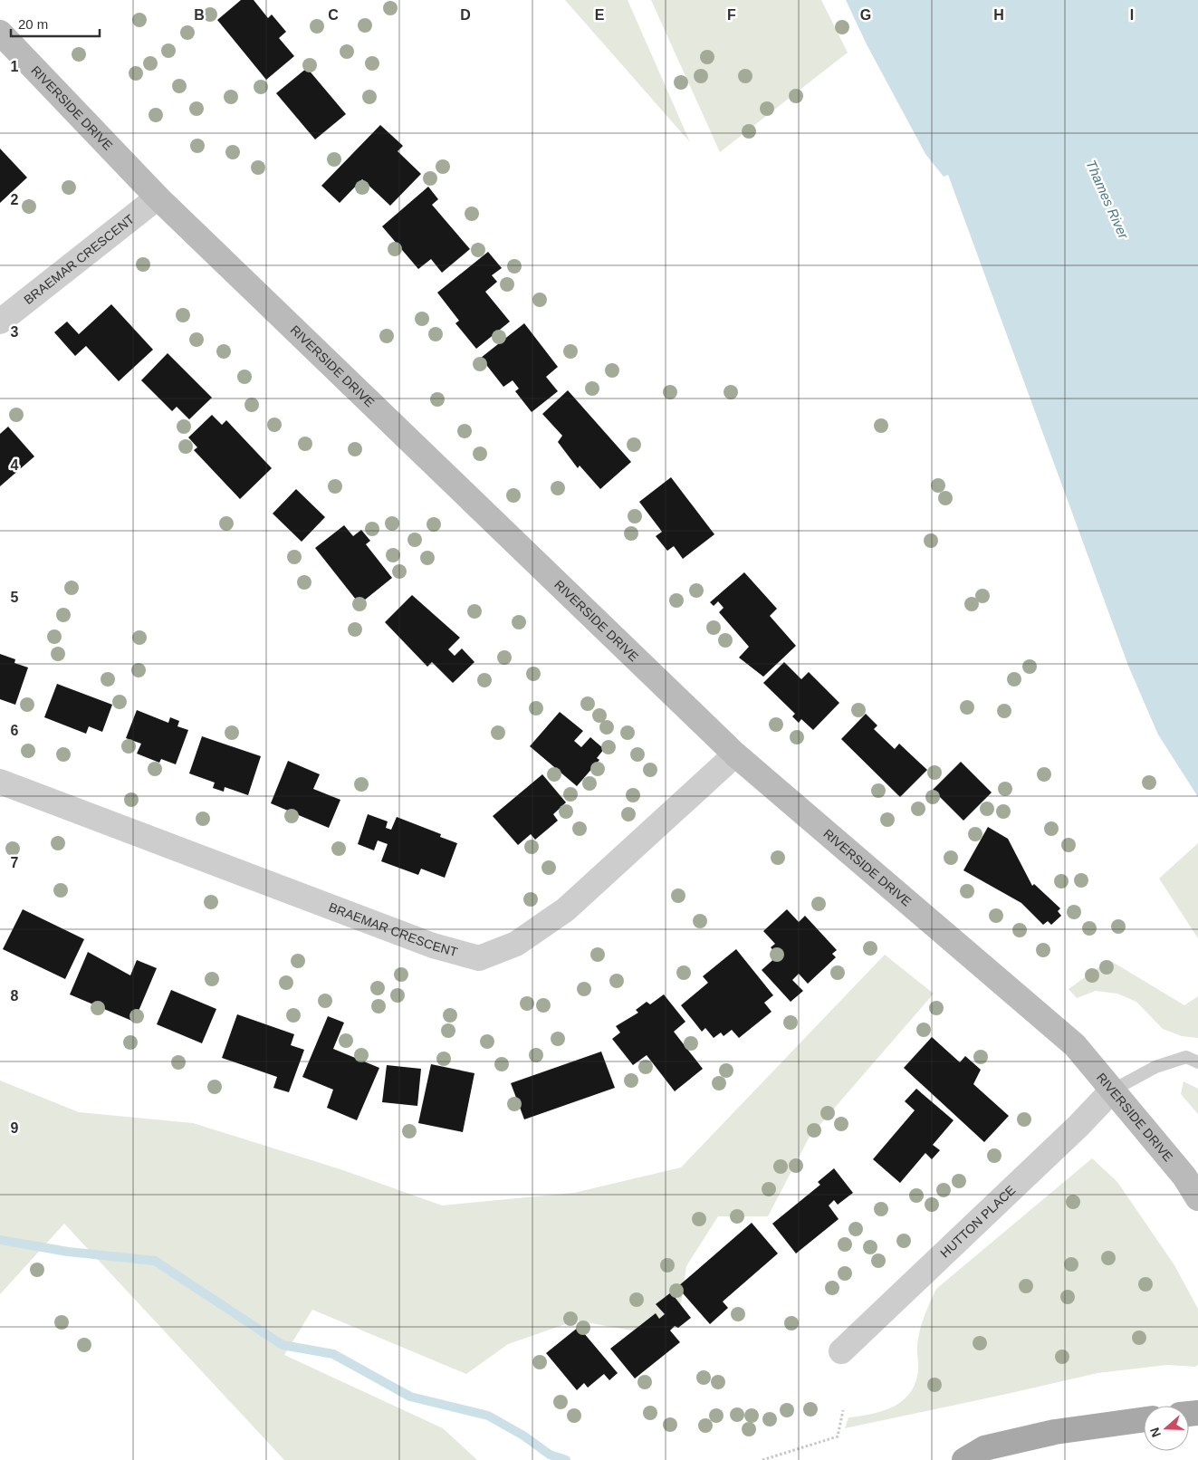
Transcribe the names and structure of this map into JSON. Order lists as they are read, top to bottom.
{
  "streets": {
    "main road": ["RIVERSIDE DRIVE"],
    "street": ["BRAEMAR CRESCENT", "HUTTON PLACE"]
  },
  "crossings": [
    ["RIVERSIDE DRIVE", "BRAEMAR CRESCENT"],
    ["RIVERSIDE DRIVE", "HUTTON PLACE"]
  ],
  "water": ["Thames River"],
  "scale_bar": "20 m",
  "north": "left",
  "grid": {
    "columns": [
      "B",
      "C",
      "D",
      "E",
      "F",
      "G",
      "H",
      "I"
    ],
    "rows": [
      "1",
      "2",
      "3",
      "4",
      "5",
      "6",
      "7",
      "8",
      "9"
    ]
  }
}
